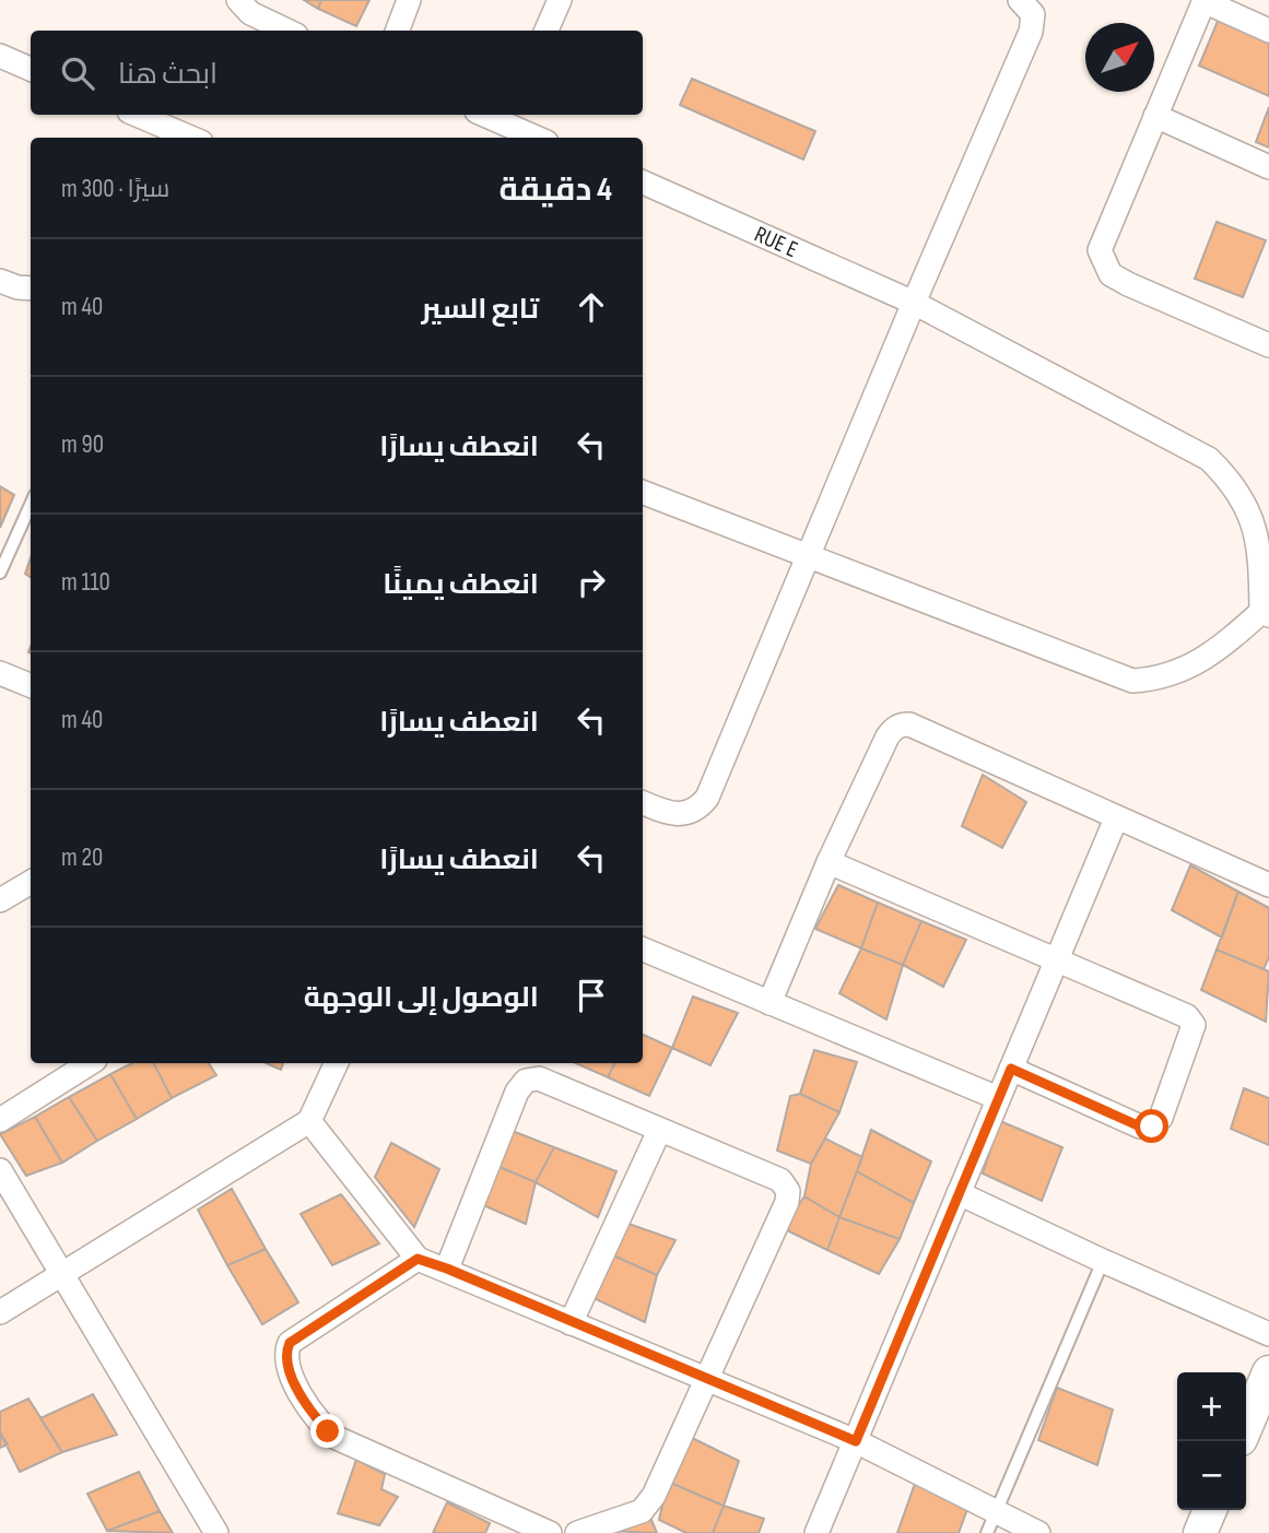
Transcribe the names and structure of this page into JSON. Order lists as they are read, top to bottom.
{
  "streets": {
    "street": ["RUE E"]
  },
  "north": "top right",
  "page": {
    "search": "ابحث هنا",
    "heading": ["4 دقيقة", "سيرًا · 300 m"],
    "list": [
      ["تابع السير", "40 m"],
      ["انعطف يسارًا", "90 m"],
      ["انعطف يمينًا", "110 m"],
      ["انعطف يسارًا", "40 m"],
      ["انعطف يسارًا", "20 m"],
      "الوصول إلى الوجهة"
    ],
    "map_buttons": ["+", "−"]
  }
}
